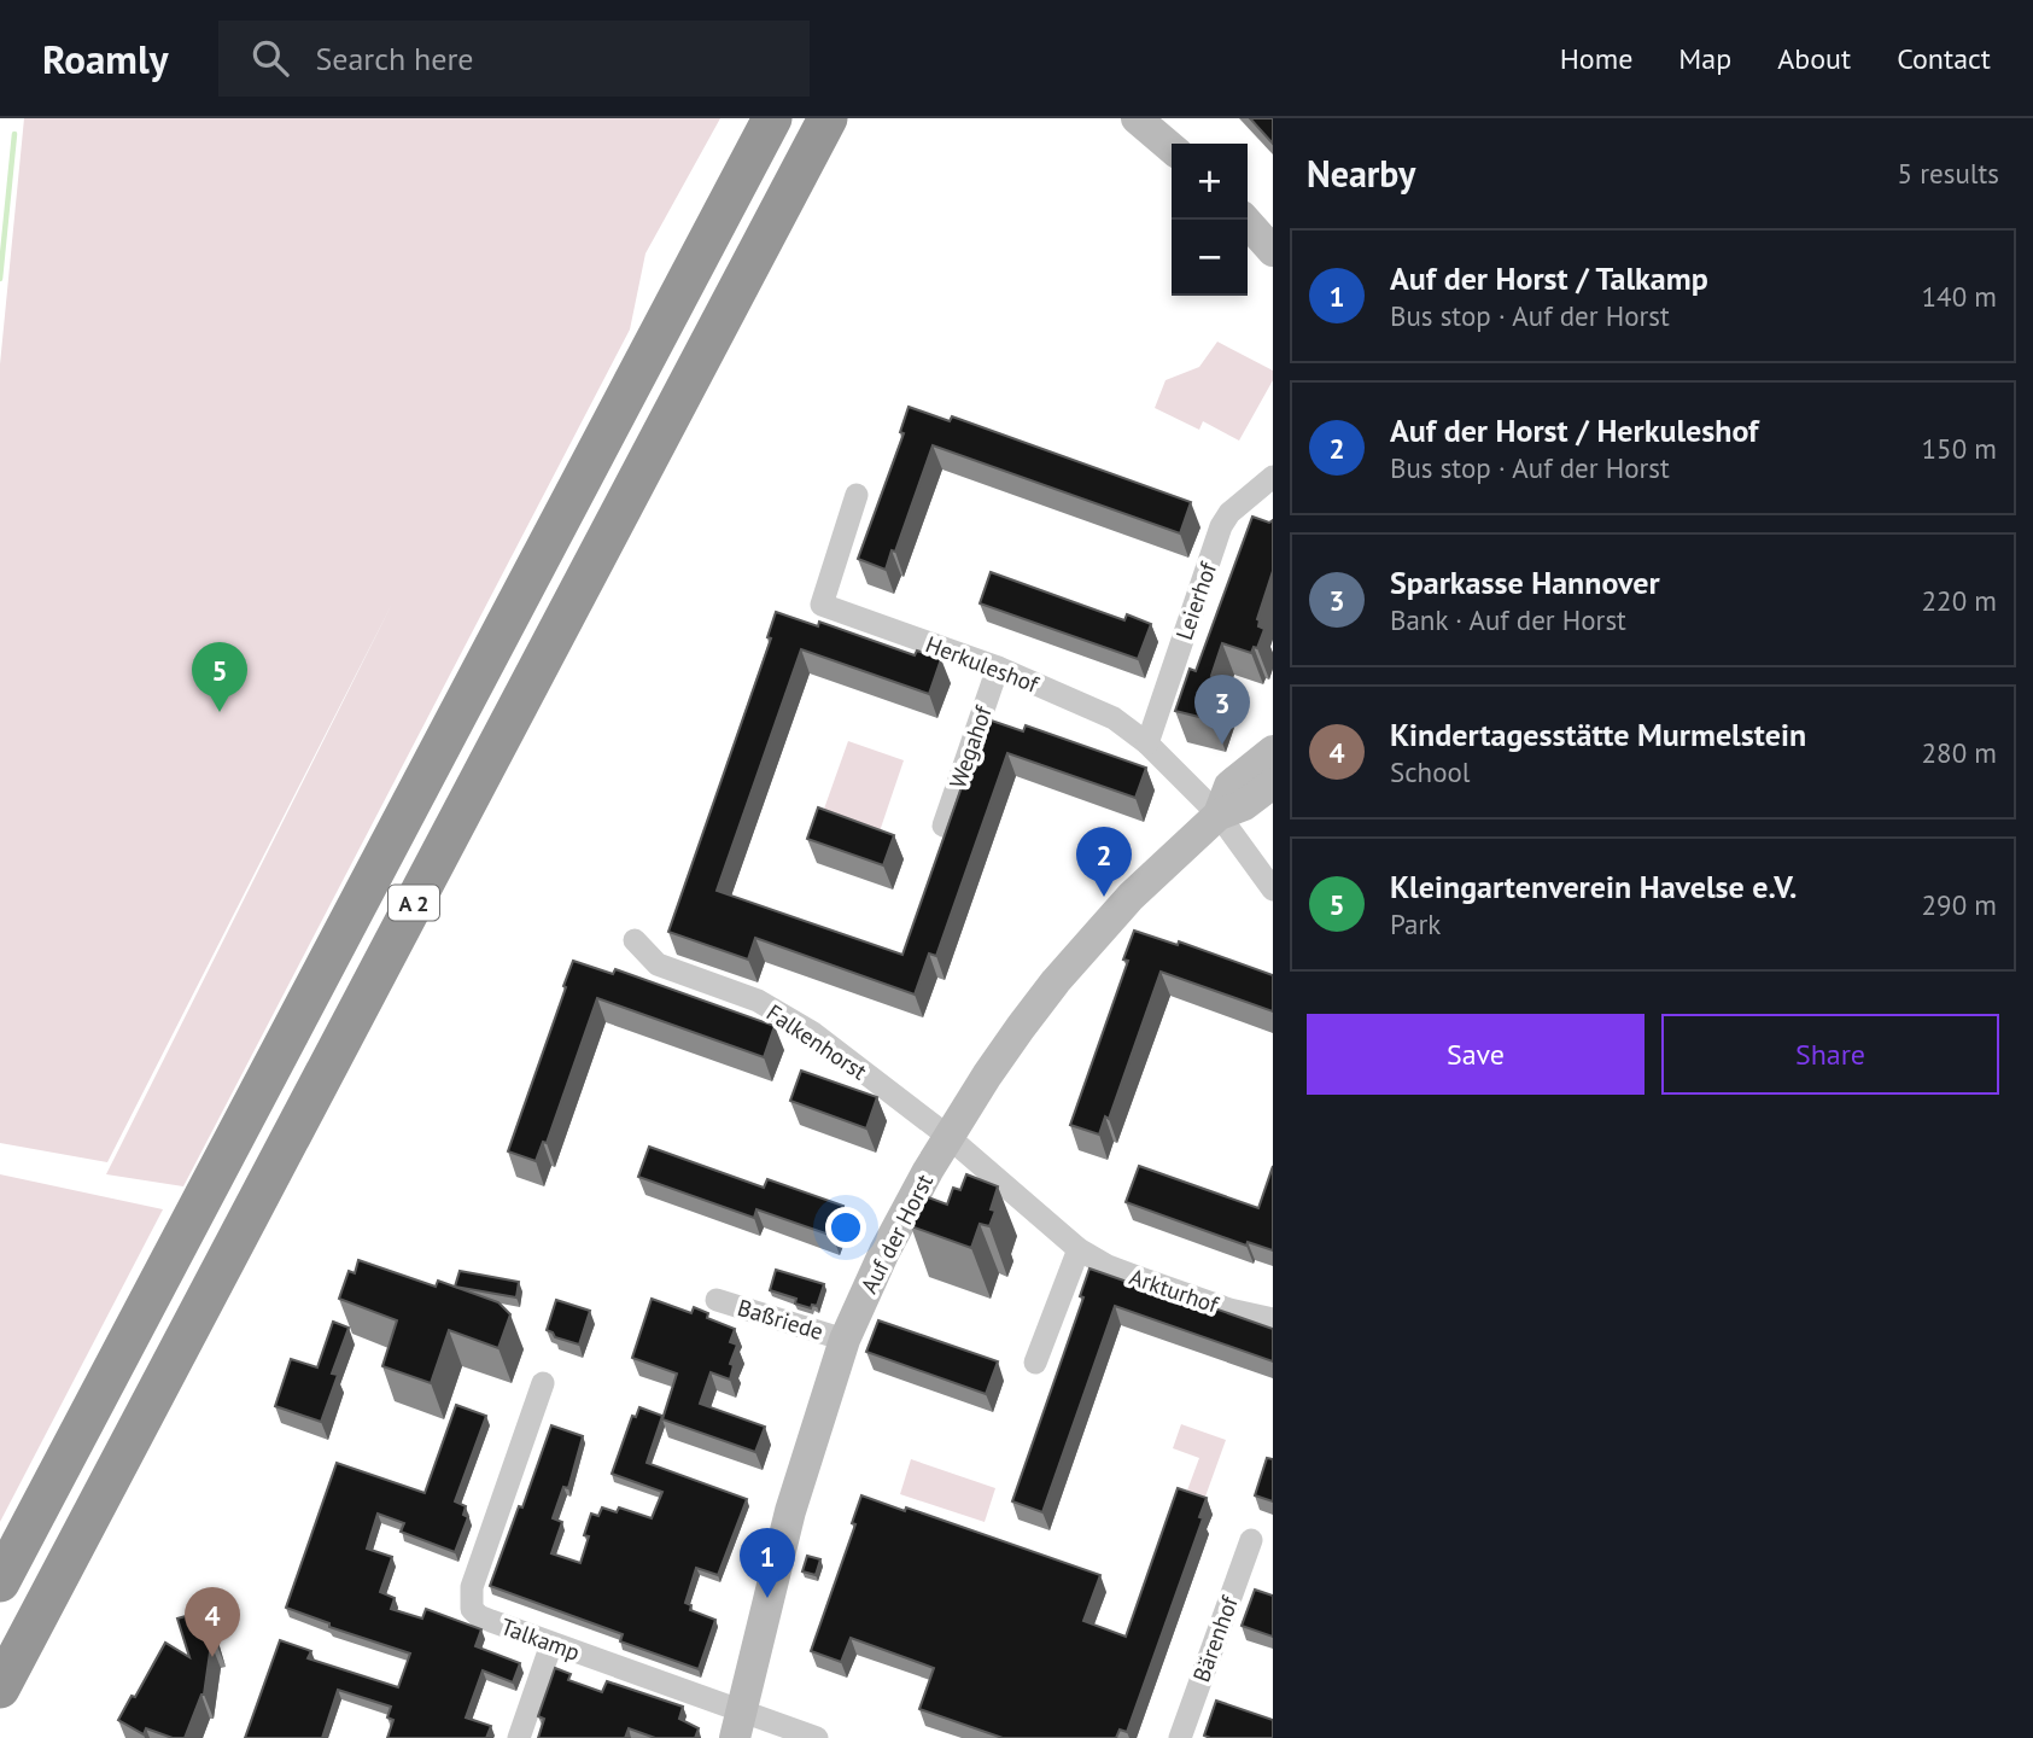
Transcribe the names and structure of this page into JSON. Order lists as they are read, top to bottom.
{
  "streets": {
    "highway": ["A 2"],
    "street": [
      "Leierhof",
      "Herkuleshof",
      "Wegahof",
      "Falkenhorst",
      "Auf der Horst",
      "Arkturhof",
      "Baßriede",
      "Talkamp",
      "Bärenhof"
    ]
  },
  "crossings": [
    ["Leierhof", "Herkuleshof"],
    ["Herkuleshof", "Wegahof"],
    ["Herkuleshof", "Auf der Horst"],
    ["Falkenhorst", "Auf der Horst"],
    ["Falkenhorst", "Arkturhof"],
    ["Auf der Horst", "Arkturhof"],
    ["Auf der Horst", "Baßriede"],
    ["Auf der Horst", "Talkamp"]
  ],
  "page": {
    "header": "Roamly",
    "search": "Search here",
    "nav": [
      "Home",
      "Map",
      "About",
      "Contact"
    ],
    "heading": ["Nearby", "5 results"],
    "map_buttons": ["+", "−"],
    "list": [
      {
        "mark": "1",
        "name": "Auf der Horst / Talkamp",
        "note": "Bus stop · Auf der Horst",
        "value": "140 m"
      },
      {
        "mark": "2",
        "name": "Auf der Horst / Herkuleshof",
        "note": "Bus stop · Auf der Horst",
        "value": "150 m"
      },
      {
        "mark": "3",
        "name": "Sparkasse Hannover",
        "note": "Bank · Auf der Horst",
        "value": "220 m"
      },
      {
        "mark": "4",
        "name": "Kindertagesstätte Murmelstein",
        "note": "School",
        "value": "280 m"
      },
      {
        "mark": "5",
        "name": "Kleingartenverein Havelse e.V.",
        "note": "Park",
        "value": "290 m"
      }
    ],
    "pins": [
      "5",
      "3",
      "2",
      "1",
      "4"
    ],
    "buttons": ["Save", "Share"]
  }
}
